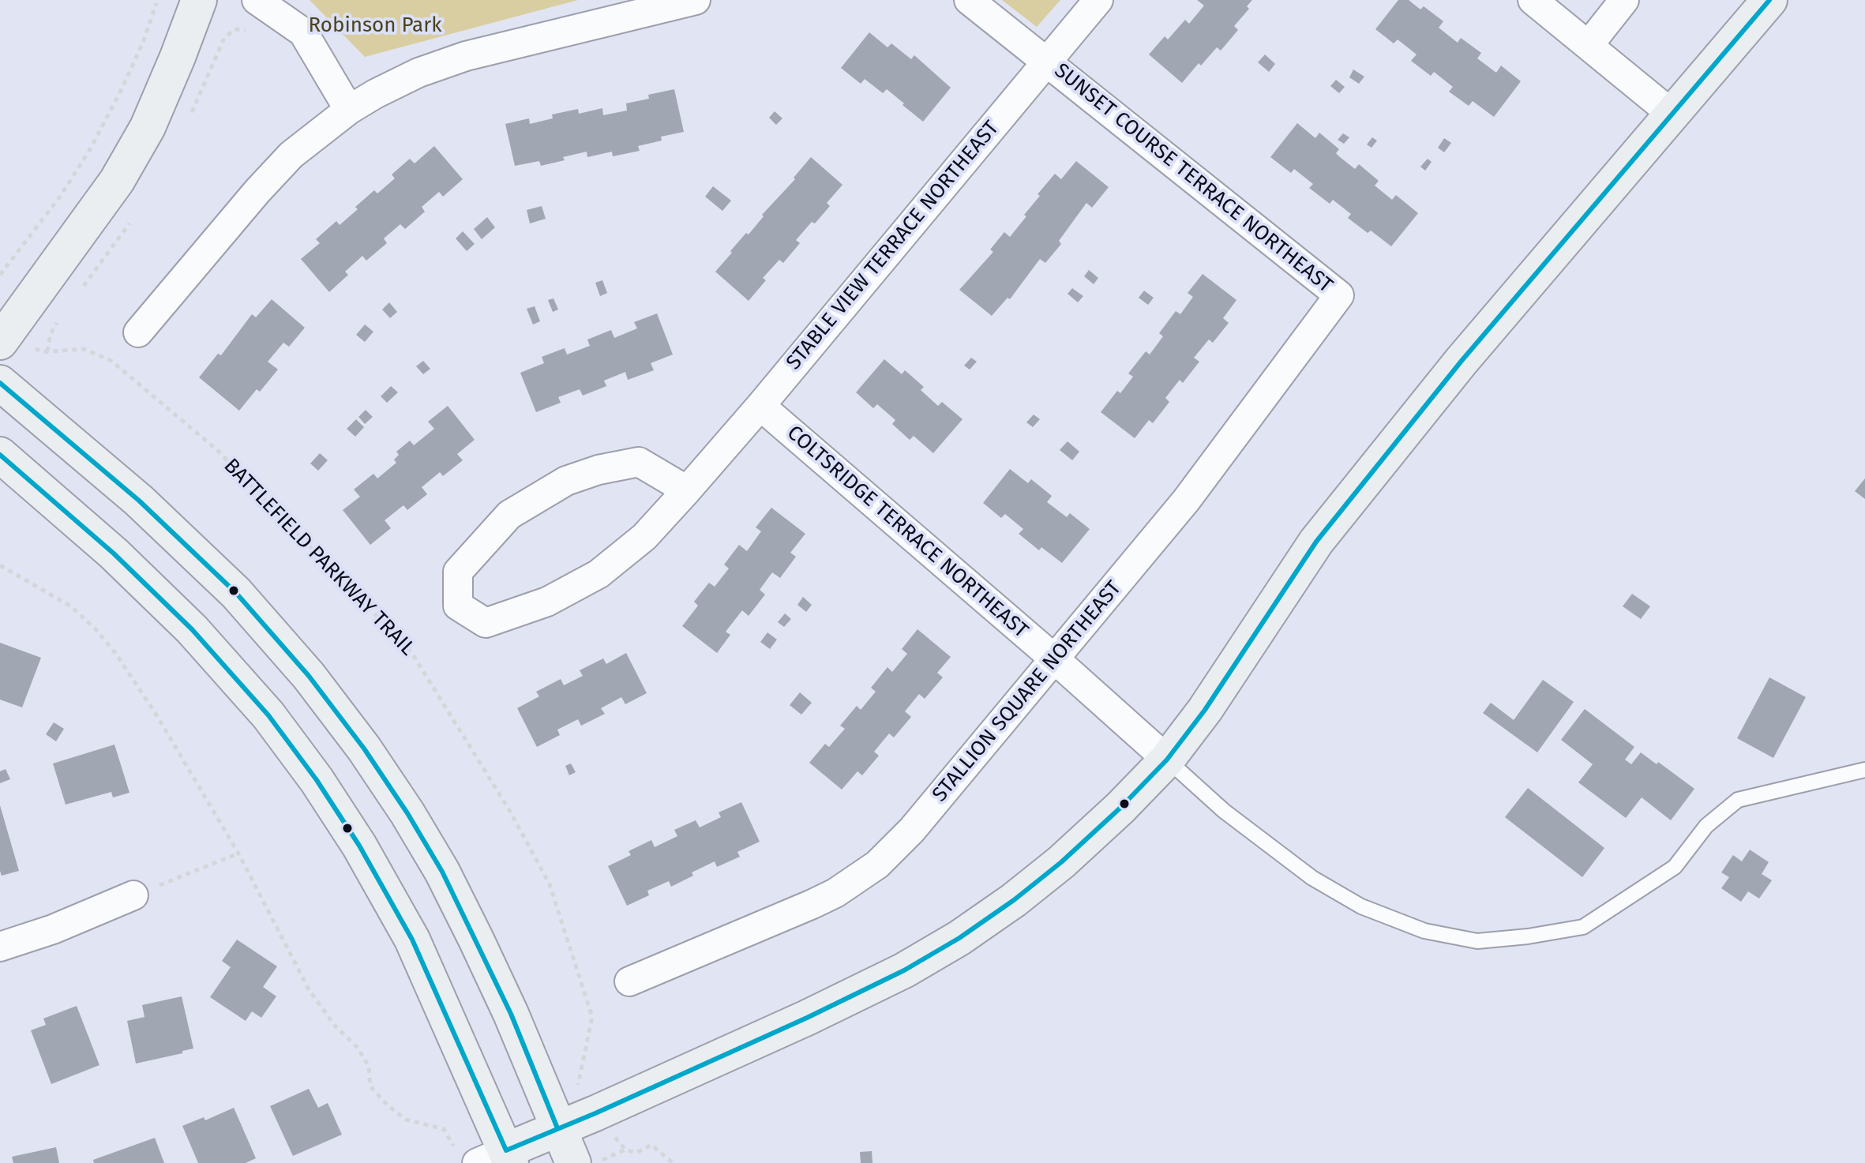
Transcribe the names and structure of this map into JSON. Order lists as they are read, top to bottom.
{
  "streets": {
    "street": [
      "SUNSET COURSE TERRACE NORTHEAST",
      "STABLE VIEW TERRACE NORTHEAST",
      "COLTSRIDGE TERRACE NORTHEAST",
      "STALLION SQUARE NORTHEAST"
    ],
    "path": ["BATTLEFIELD PARKWAY TRAIL"]
  },
  "crossings": [
    ["SUNSET COURSE TERRACE NORTHEAST", "STABLE VIEW TERRACE NORTHEAST"],
    ["SUNSET COURSE TERRACE NORTHEAST", "STALLION SQUARE NORTHEAST"],
    ["STABLE VIEW TERRACE NORTHEAST", "COLTSRIDGE TERRACE NORTHEAST"],
    ["COLTSRIDGE TERRACE NORTHEAST", "STALLION SQUARE NORTHEAST"]
  ],
  "parks": ["Robinson Park"]
}
